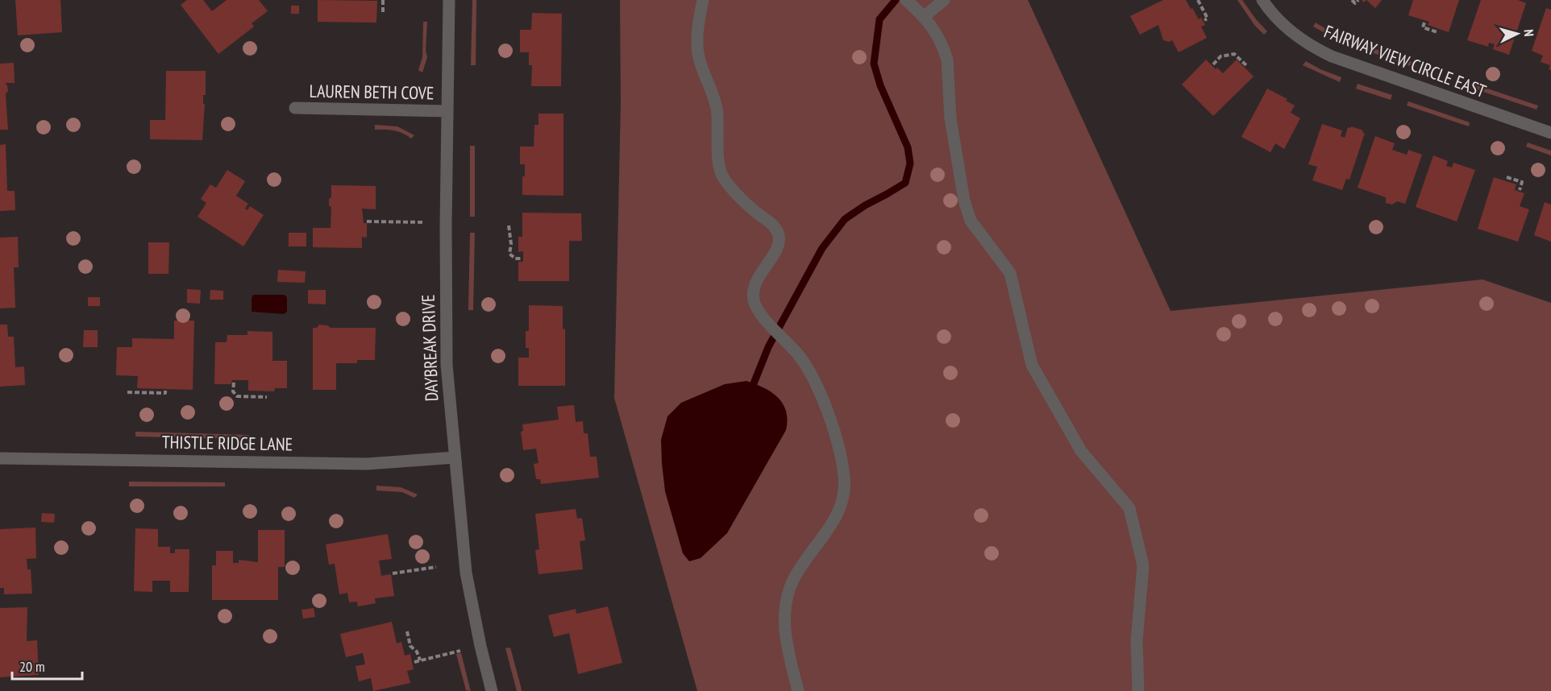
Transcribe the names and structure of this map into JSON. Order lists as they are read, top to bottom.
{
  "streets": {
    "street": [
      "FAIRWAY VIEW CIRCLE EAST",
      "LAUREN BETH COVE",
      "DAYBREAK DRIVE",
      "THISTLE RIDGE LANE"
    ]
  },
  "crossings": [
    ["LAUREN BETH COVE", "DAYBREAK DRIVE"],
    ["DAYBREAK DRIVE", "THISTLE RIDGE LANE"]
  ],
  "scale_bar": "20 m",
  "north": "right"
}
